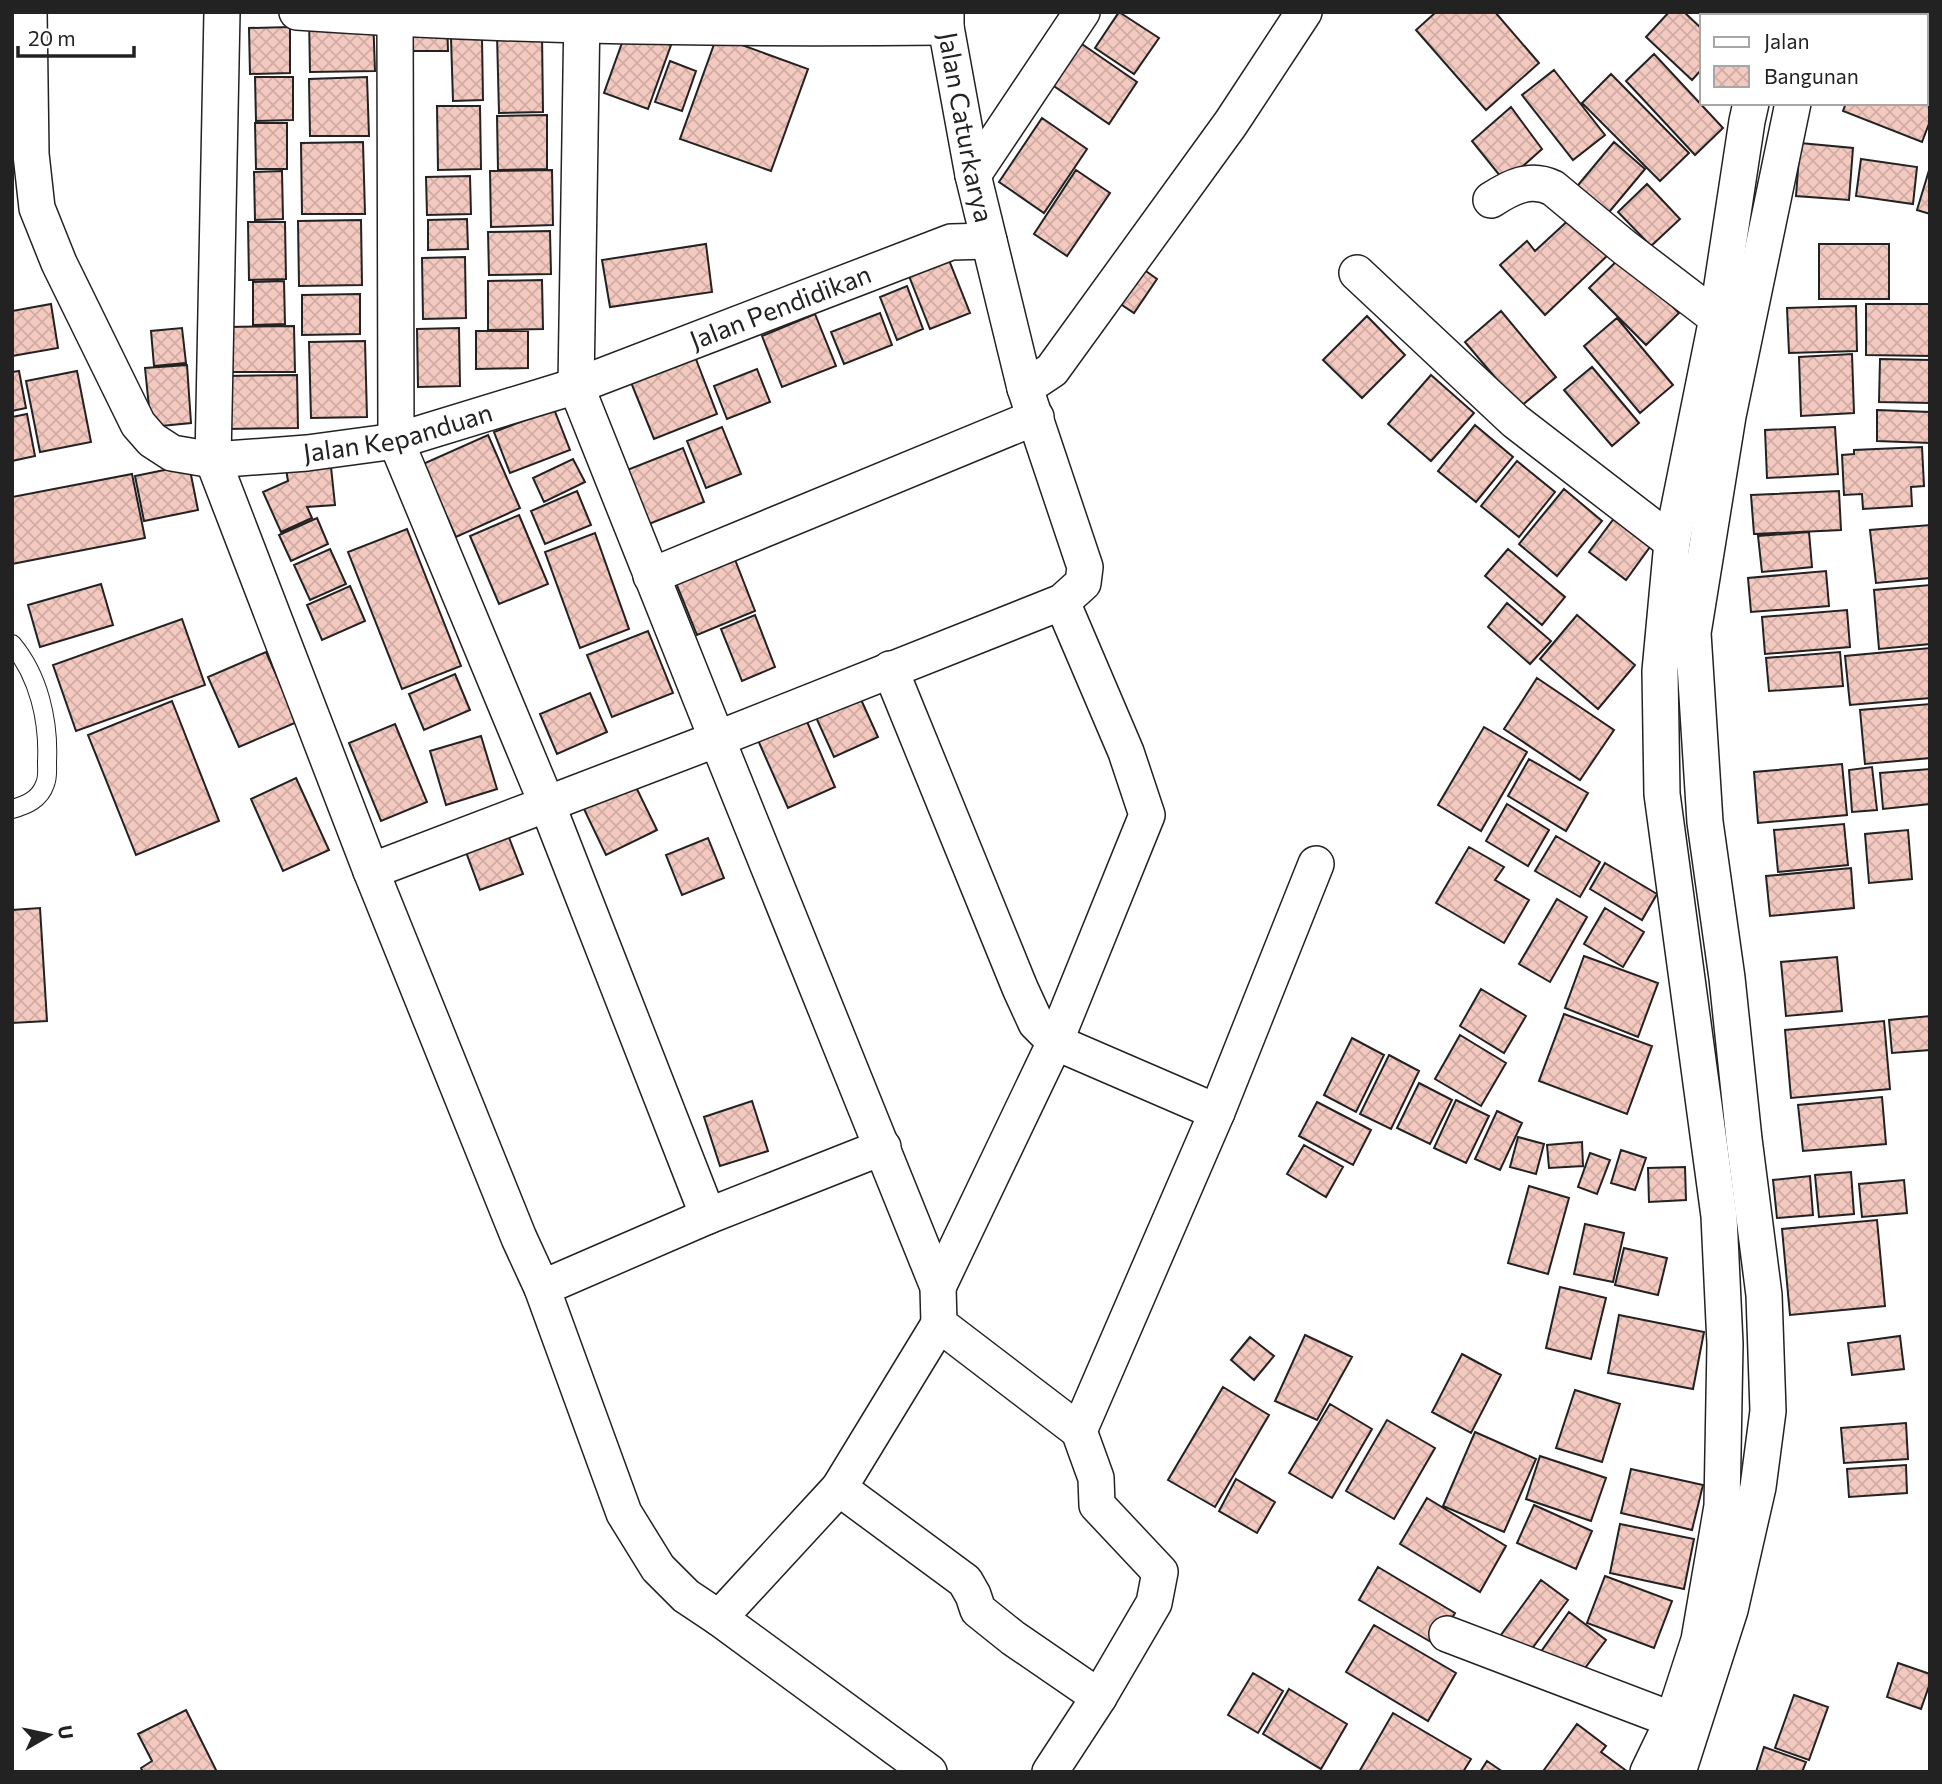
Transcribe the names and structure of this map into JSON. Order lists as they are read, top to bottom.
{
  "streets": {
    "street": ["Jalan Caturkarya", "Jalan Pendidikan", "Jalan Kepanduan"]
  },
  "crossings": [
    ["Jalan Caturkarya", "Jalan Pendidikan"],
    ["Jalan Pendidikan", "Jalan Kepanduan"]
  ],
  "legend": ["Jalan", "Bangunan"],
  "scale_bar": "20 m",
  "north": "right"
}
